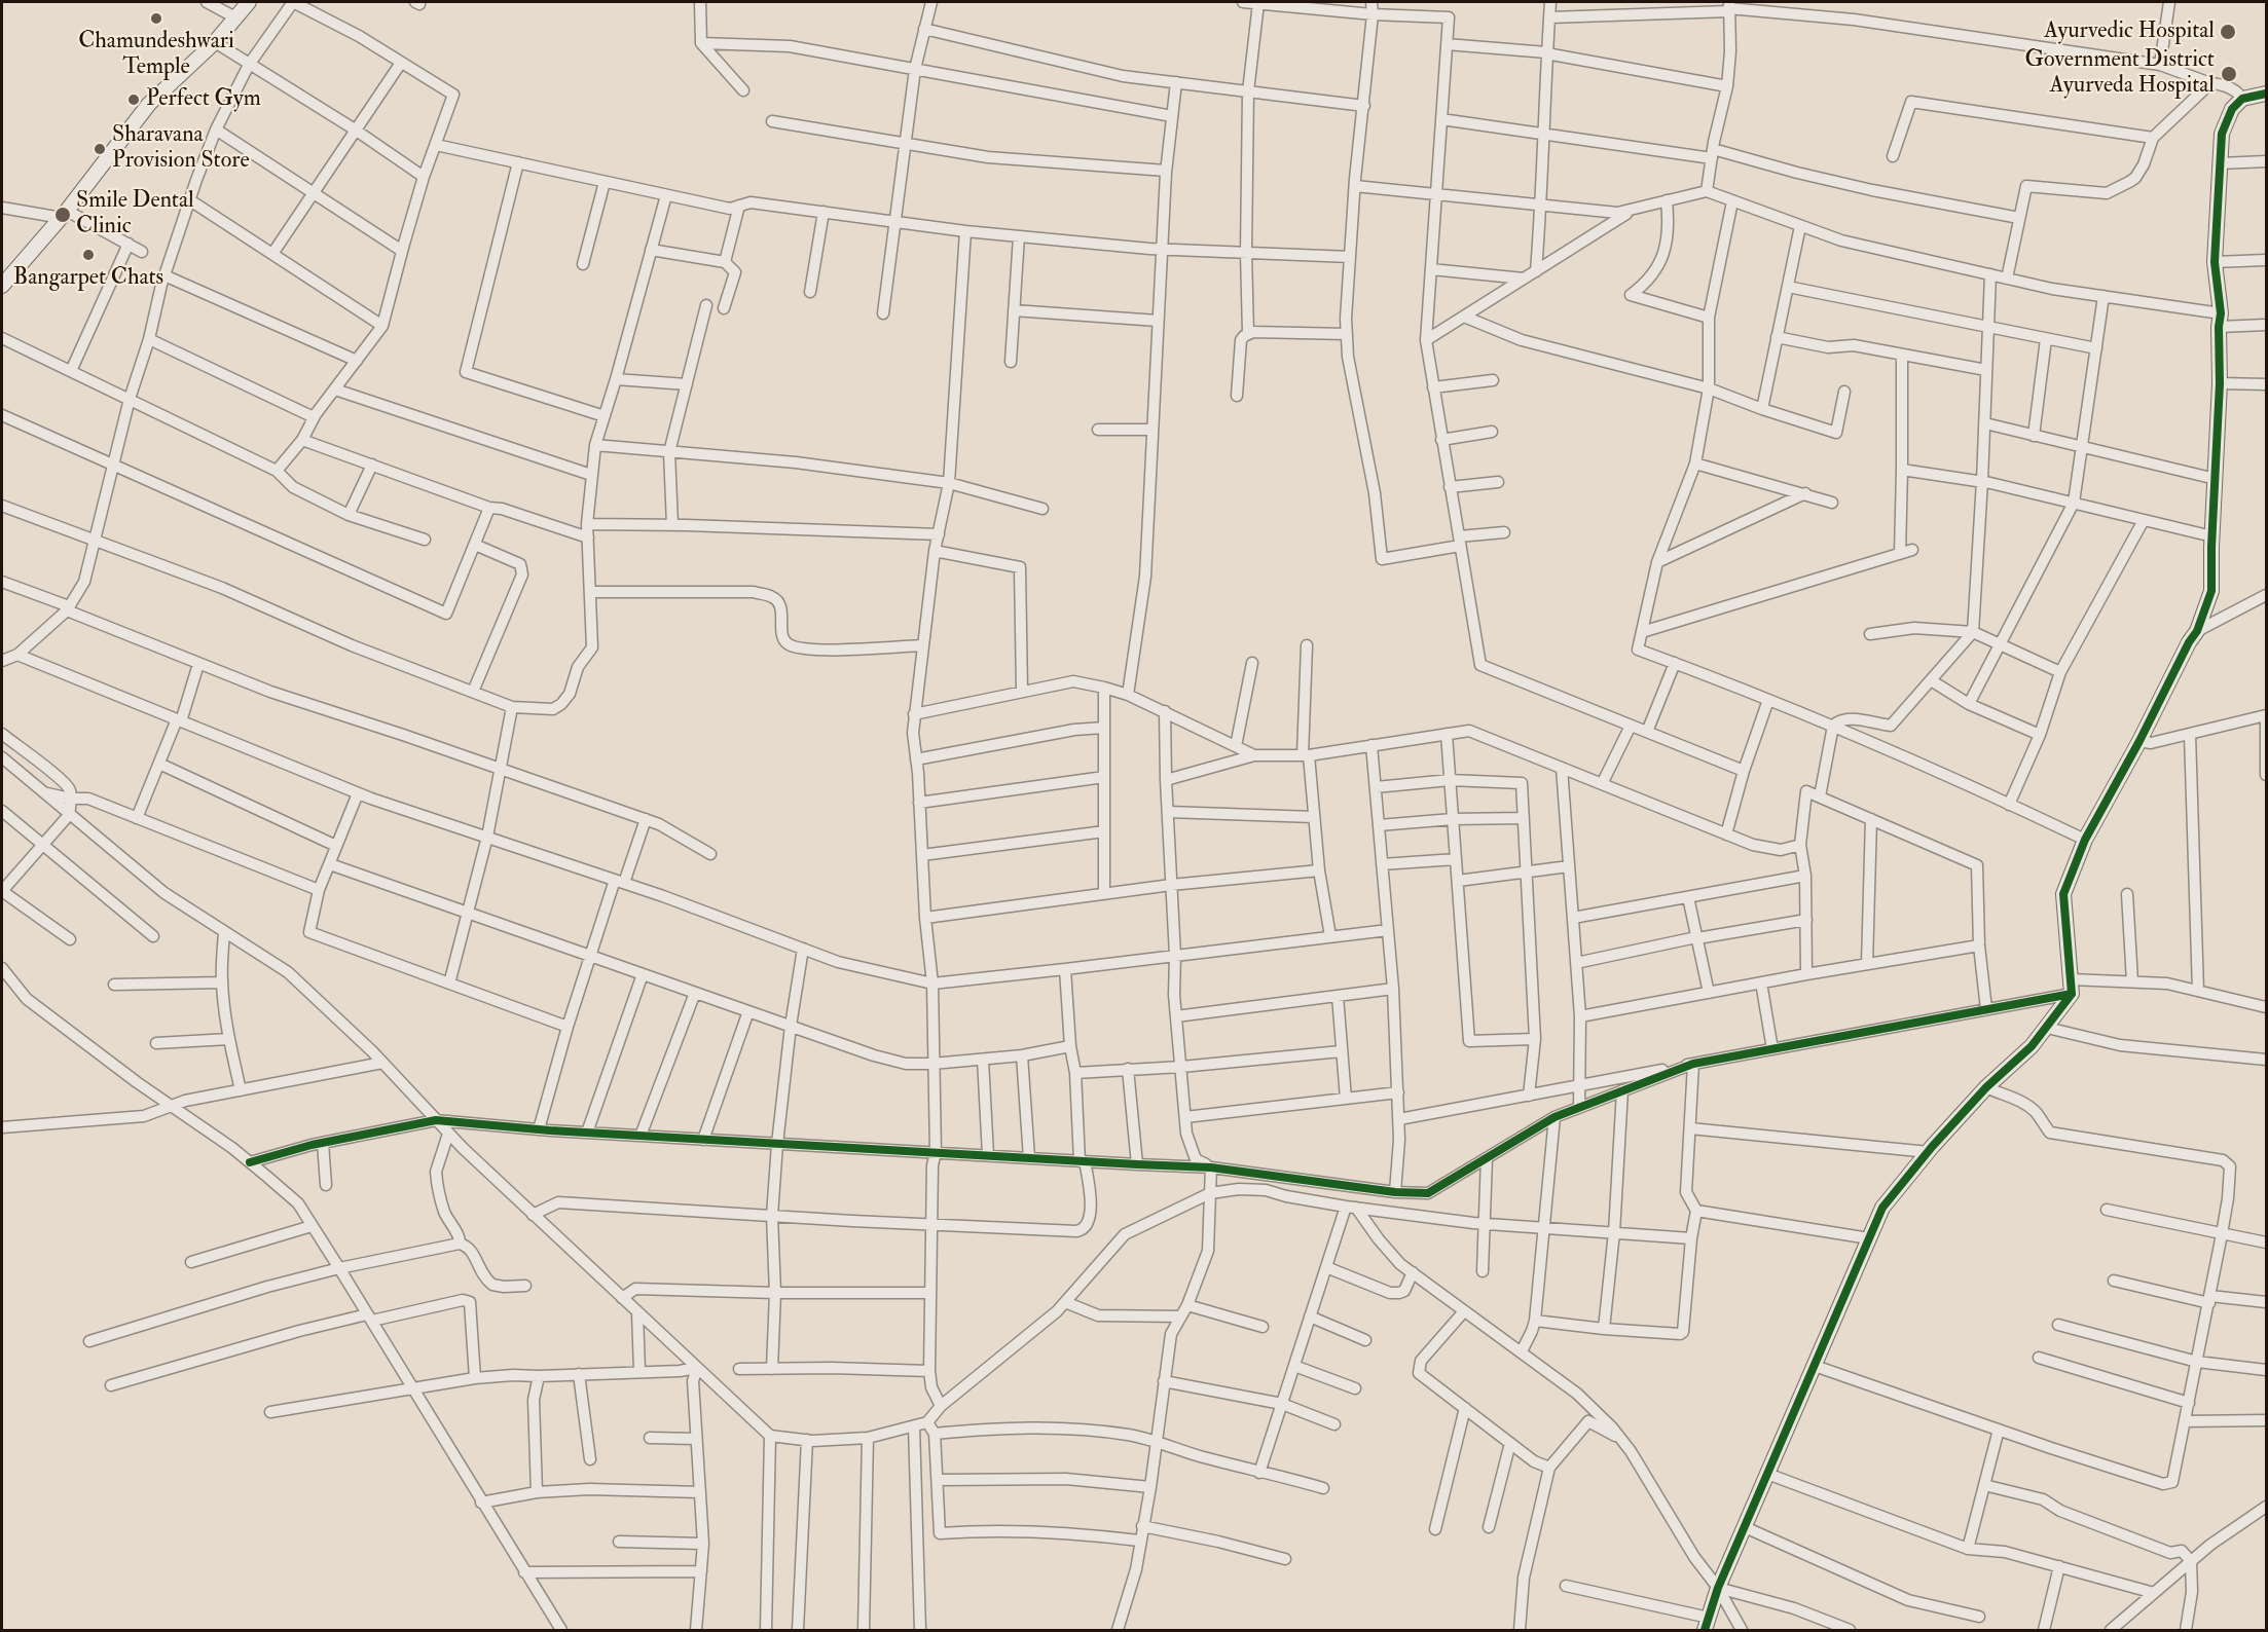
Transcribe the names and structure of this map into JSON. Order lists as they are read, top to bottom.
{
  "places": [
    "Chamundeshwari Temple",
    "Ayurvedic Hospital",
    "Government District Ayurveda Hospital",
    "Perfect Gym",
    "Sharavana Provision Store",
    "Smile Dental Clinic",
    "Bangarpet Chats"
  ]
}
